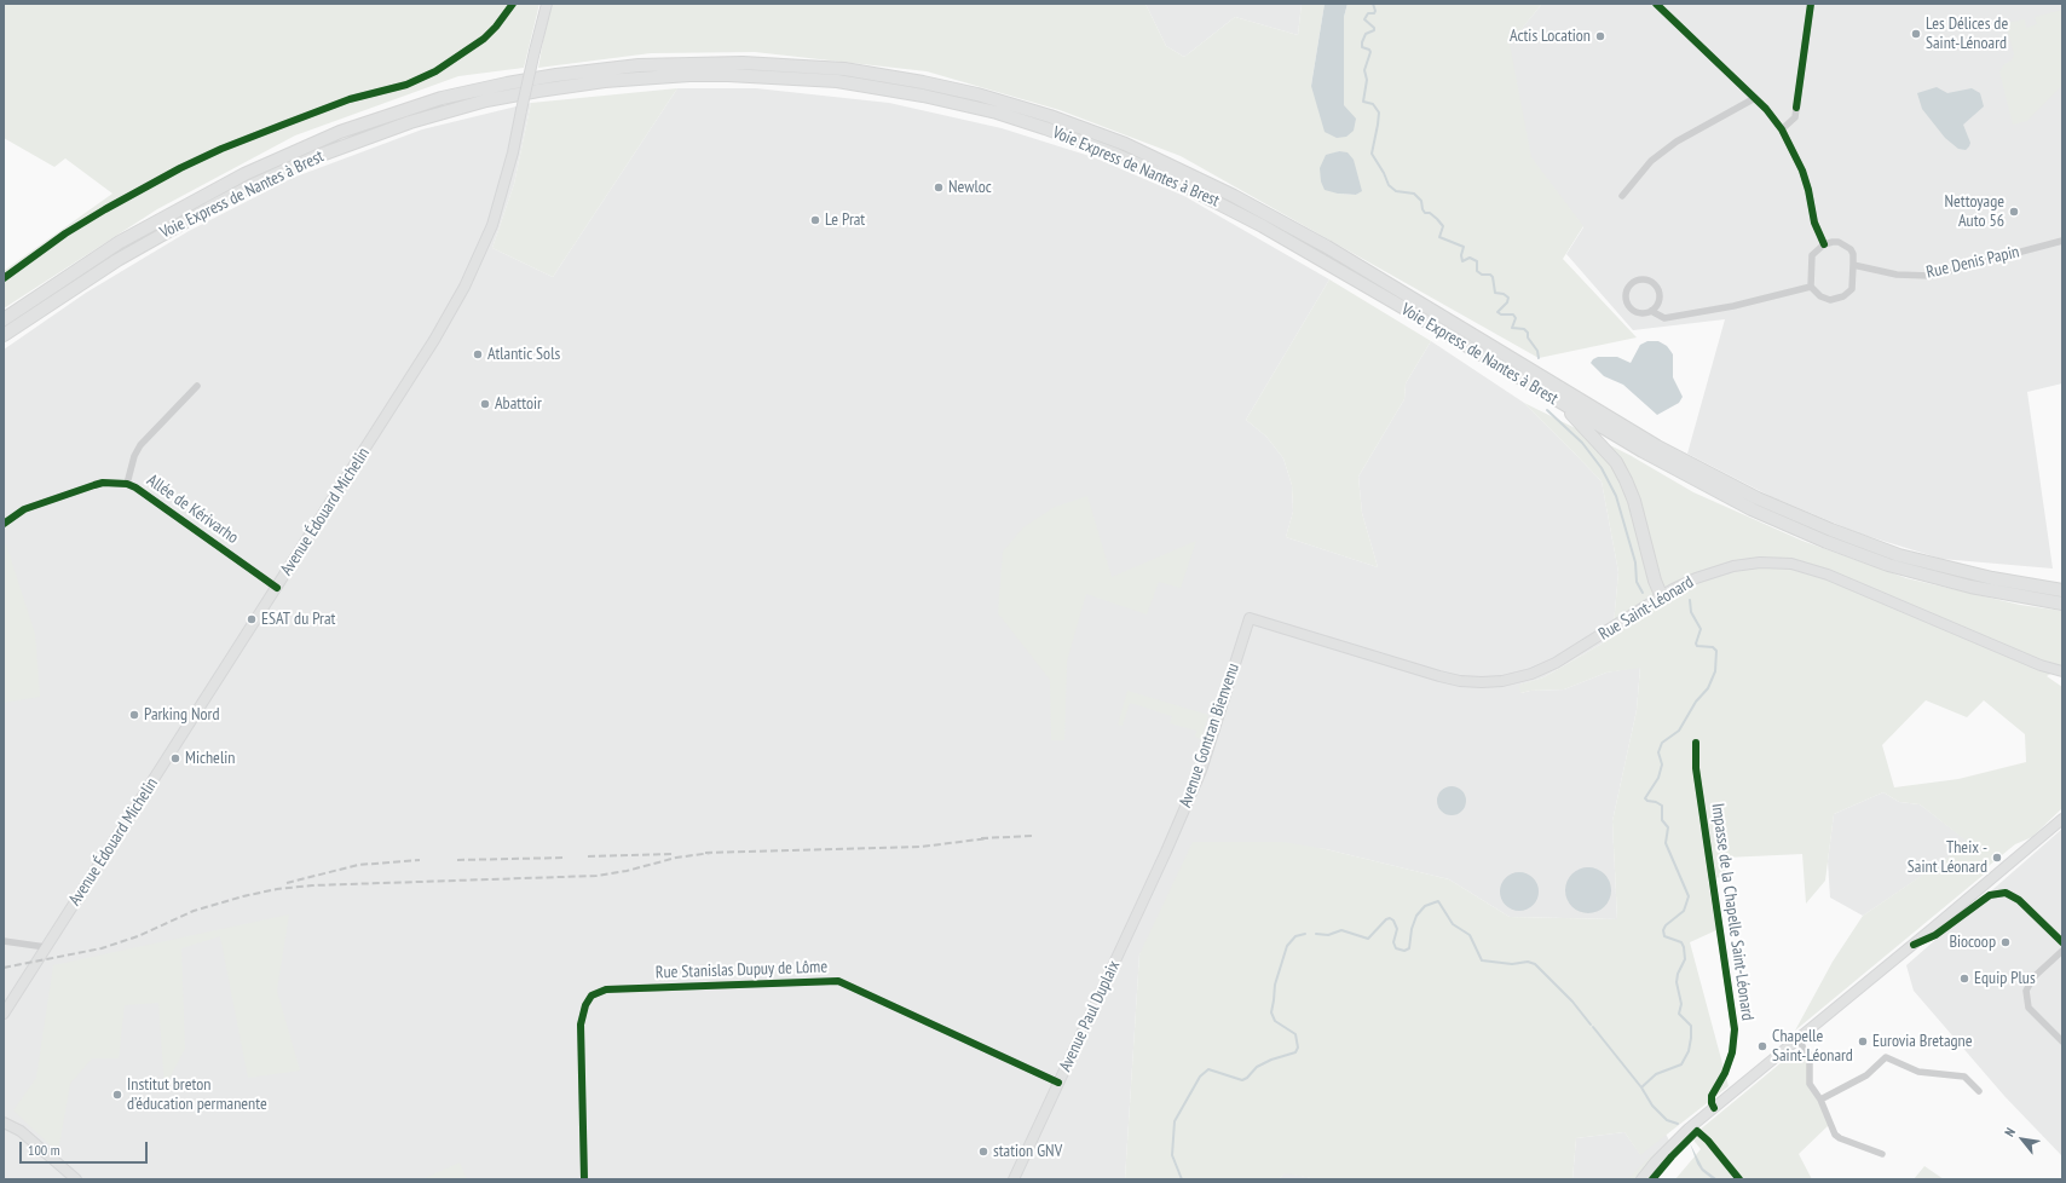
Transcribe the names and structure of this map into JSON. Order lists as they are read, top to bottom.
{
  "streets": {
    "highway": ["Voie Express de Nantes à Brest"],
    "main road": [
      "Avenue Édouard Michelin",
      "Rue Saint-Léonard",
      "Avenue Gontran Bienvenu",
      "Avenue Paul Duplaix"
    ],
    "street": [
      "Rue Denis Papin",
      "Allée de Kérivarho",
      "Impasse de la Chapelle Saint-Léonard",
      "Rue Stanislas Dupuy de Lôme"
    ]
  },
  "crossings": [
    ["Allée de Kérivarho", "Avenue Édouard Michelin"],
    ["Rue Saint-Léonard", "Avenue Gontran Bienvenu"],
    ["Avenue Gontran Bienvenu", "Avenue Paul Duplaix"],
    ["Rue Stanislas Dupuy de Lôme", "Avenue Paul Duplaix"]
  ],
  "places": [
    "Les Délices de Saint-Lénoard",
    "Actis Location",
    "Newloc",
    "Nettoyage Auto 56",
    "Le Prat",
    "Atlantic Sols",
    "Abattoir",
    "ESAT du Prat",
    "Parking Nord",
    "Michelin",
    "Theix - Saint Léonard",
    "Biocoop",
    "Equip Plus",
    "Eurovia Bretagne",
    "Chapelle Saint-Léonard",
    "Institut breton d’éducation permanente",
    "station GNV"
  ],
  "scale_bar": "100 m",
  "north": "top left"
}
